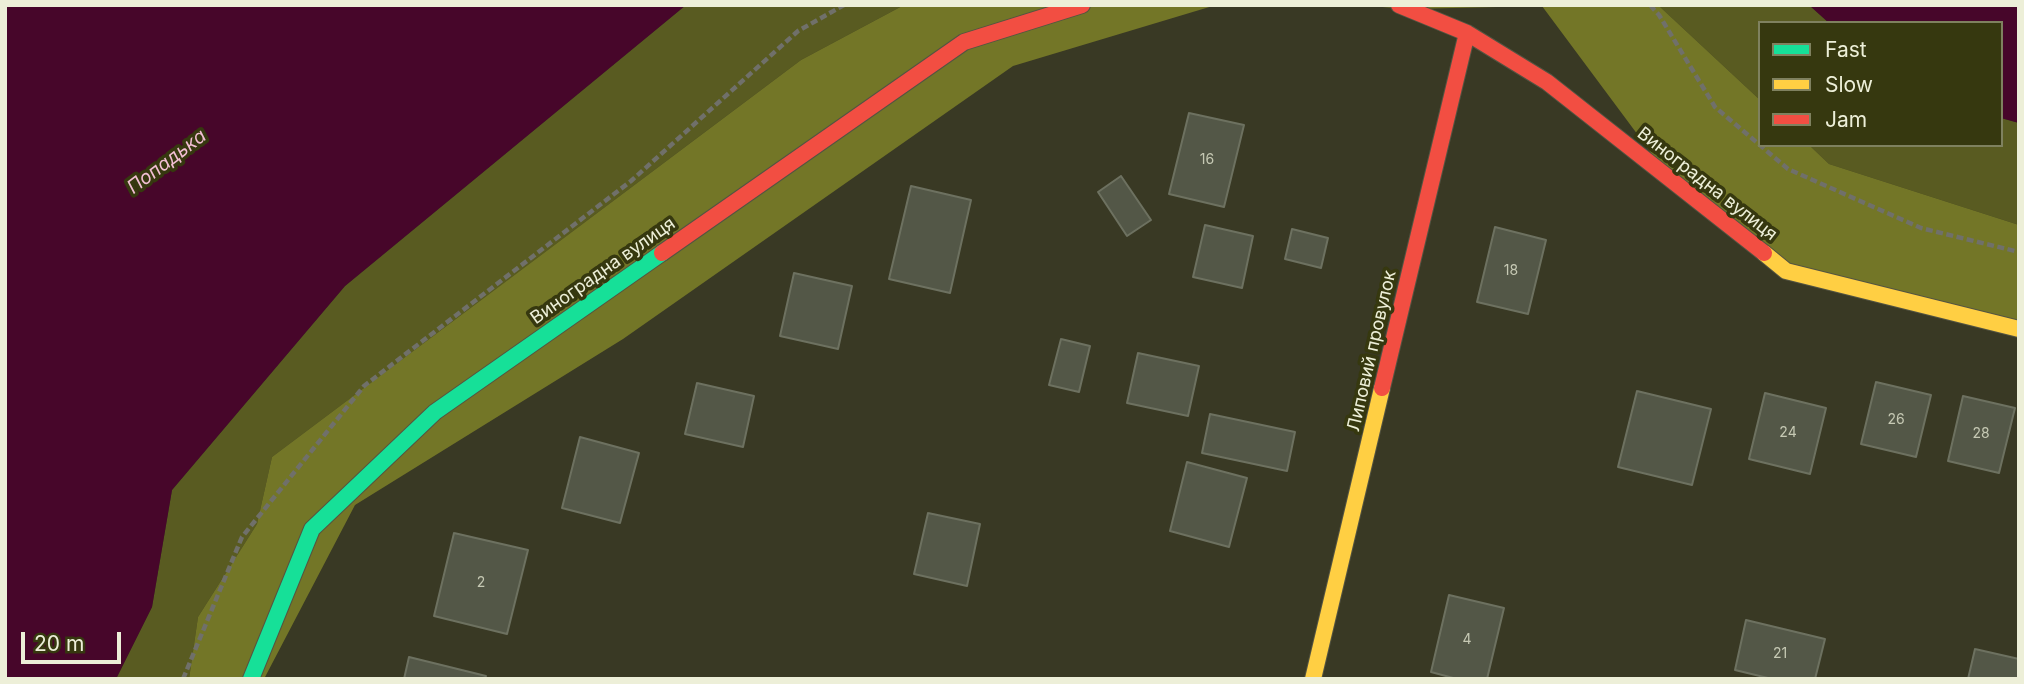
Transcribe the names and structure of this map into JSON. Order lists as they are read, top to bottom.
{
  "streets": {
    "street": ["Виноградна вулиця", "Липовий провулок"]
  },
  "crossings": [
    ["Виноградна вулиця", "Липовий провулок"]
  ],
  "water": ["Попадька"],
  "house_numbers": [
    "16",
    "18",
    "26",
    "24",
    "28",
    "2",
    "4",
    "21"
  ],
  "legend": ["Fast", "Slow", "Jam"],
  "scale_bar": "20 m"
}
